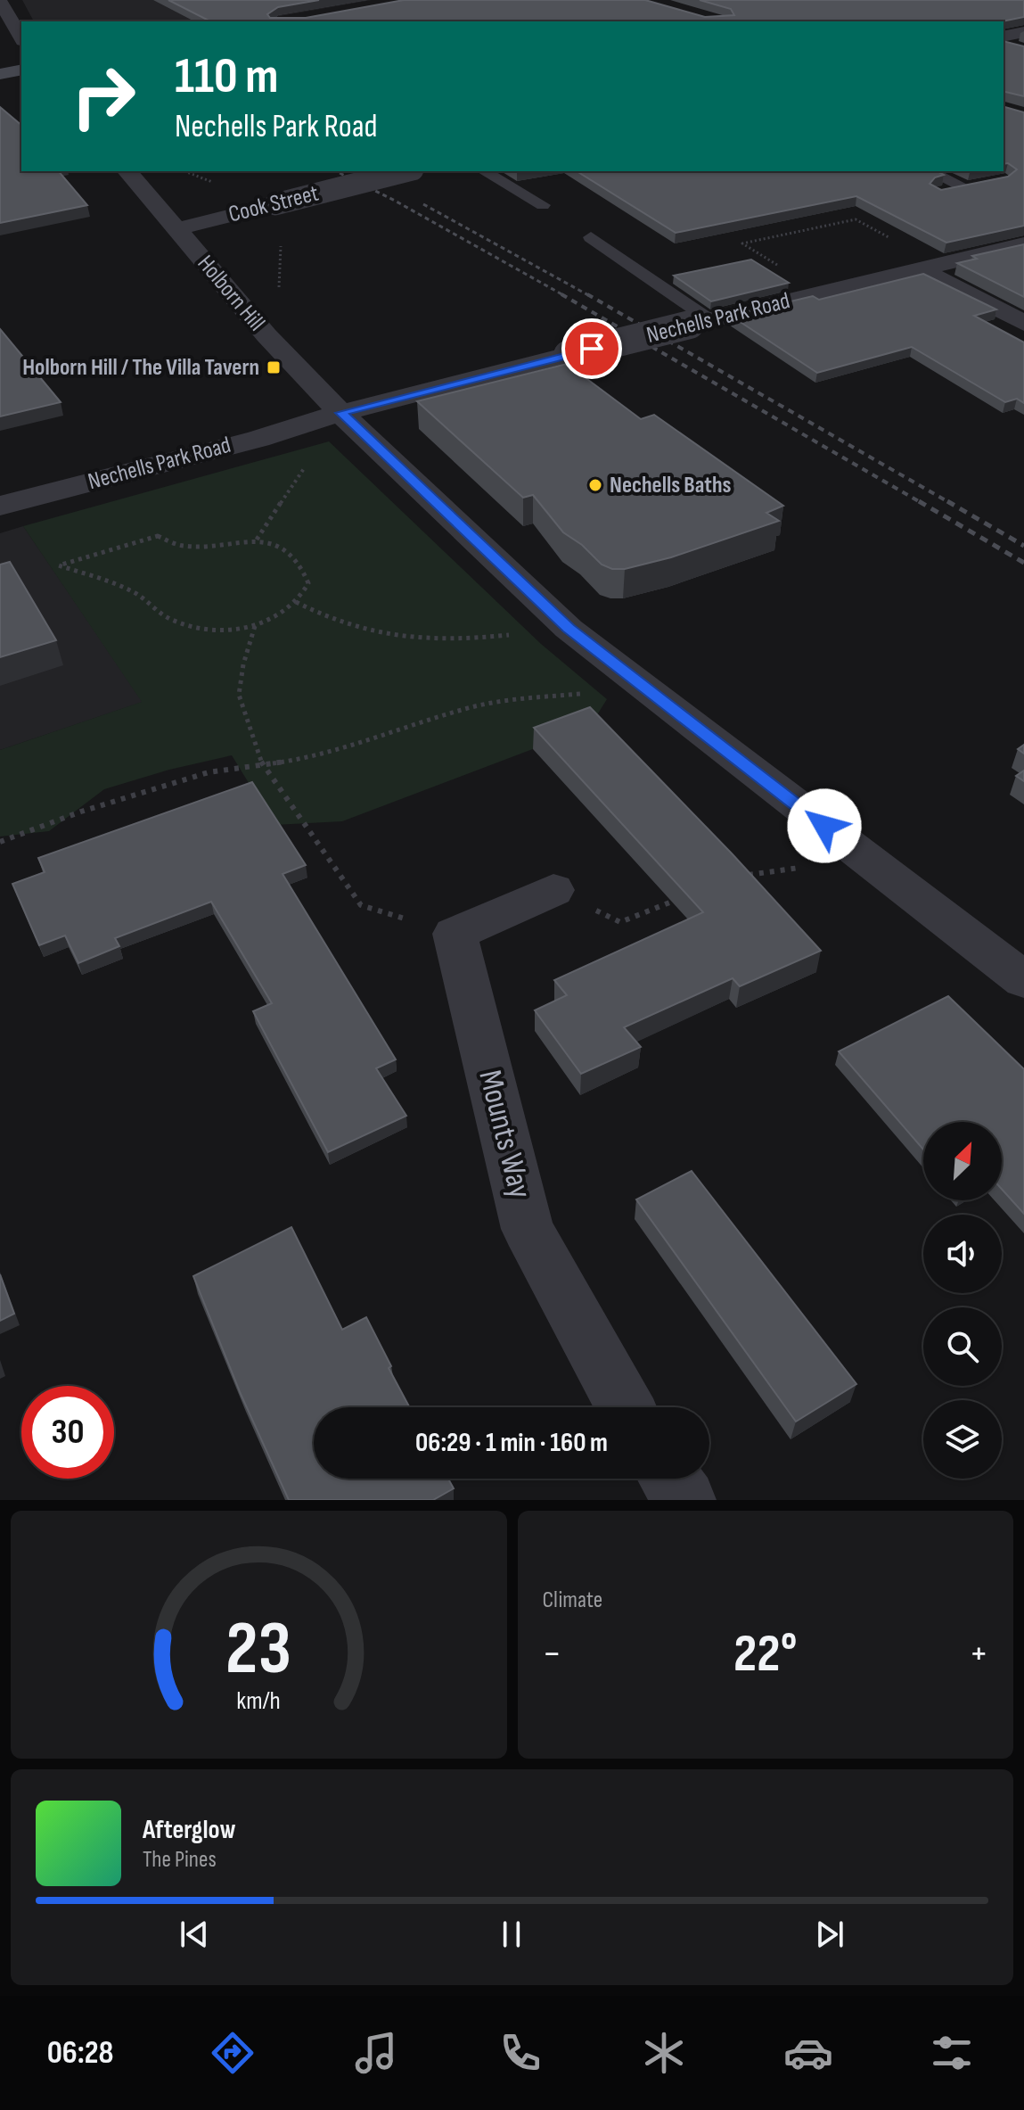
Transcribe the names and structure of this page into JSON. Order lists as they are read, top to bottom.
{
  "streets": {
    "street": [
      "Cook Street",
      "Holborn Hill",
      "Nechells Park Road",
      "Mounts Way"
    ]
  },
  "crossings": [
    ["Cook Street", "Holborn Hill"],
    ["Holborn Hill", "Nechells Park Road"]
  ],
  "places": {
    "transit": ["Holborn Hill / The Villa Tavern"],
    "other": ["Nechells Baths"]
  },
  "north": "top right",
  "page": {
    "turn": ["110 m", "Nechells Park Road"],
    "limit": "30",
    "trip": "06:29 · 1 min · 160 m",
    "tile": "Climate",
    "heat": ["−", "22°", "+"],
    "song": ["Afterglow", "The Pines"],
    "tabs": "06:28",
    "gauge": ["23", "km/h"]
  }
}
